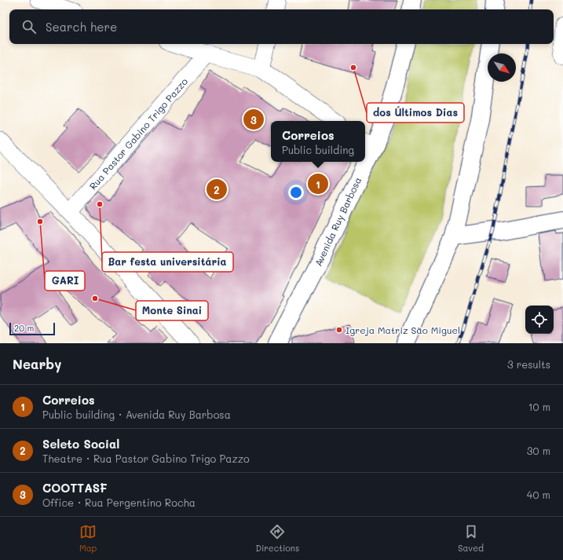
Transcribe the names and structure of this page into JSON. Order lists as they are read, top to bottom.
{
  "streets": {
    "main road": ["Avenida Ruy Barbosa"],
    "street": ["Rua Pastor Gabino Trigo Pazzo"]
  },
  "places": [
    "dos Últimos Dias",
    "Bar festa universitária",
    "GARI",
    "Monte Sinai",
    "Igreja Matriz São Miguel"
  ],
  "scale_bar": "20 m",
  "north": "bottom right",
  "page": {
    "search": "Search here",
    "pins": ["3", "1", "2"],
    "popup": ["Correios", "Public building"],
    "scale": "20 m",
    "heading": ["Nearby", "3 results"],
    "list": [
      {
        "mark": "1",
        "name": "Correios",
        "note": "Public building · Avenida Ruy Barbosa",
        "value": "10 m"
      },
      {
        "mark": "2",
        "name": "Seleto Social",
        "note": "Theatre · Rua Pastor Gabino Trigo Pazzo",
        "value": "30 m"
      },
      {
        "mark": "3",
        "name": "COOTTASF",
        "note": "Office · Rua Pergentino Rocha",
        "value": "40 m"
      }
    ],
    "nav": ["Map", "Directions", "Saved"]
  }
}
